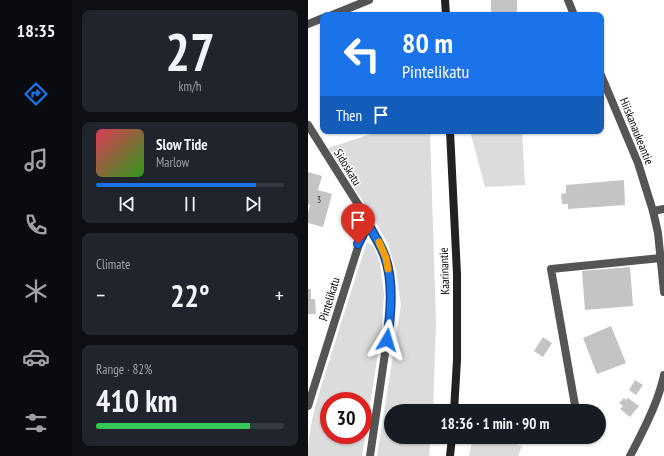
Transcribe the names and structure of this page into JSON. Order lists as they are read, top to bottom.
{
  "streets": {
    "main road": ["Kaarinantie"],
    "street": ["Hiiskanaukeantie", "Sidoskatu", "Pintelikatu"]
  },
  "crossings": [
    ["Sidoskatu", "Pintelikatu"]
  ],
  "house_numbers": ["3"],
  "page": {
    "tabs": "18:35",
    "tile": [
      ["27", "km/h"],
      "Climate",
      ["Range · 82%", "410 km"]
    ],
    "turn": ["80 m", "Pintelikatu"],
    "then": "Then",
    "song": ["Slow Tide", "Marlow"],
    "heat": ["−", "22°", "+"],
    "limit": "30",
    "trip": "18:36 · 1 min · 90 m"
  }
}
